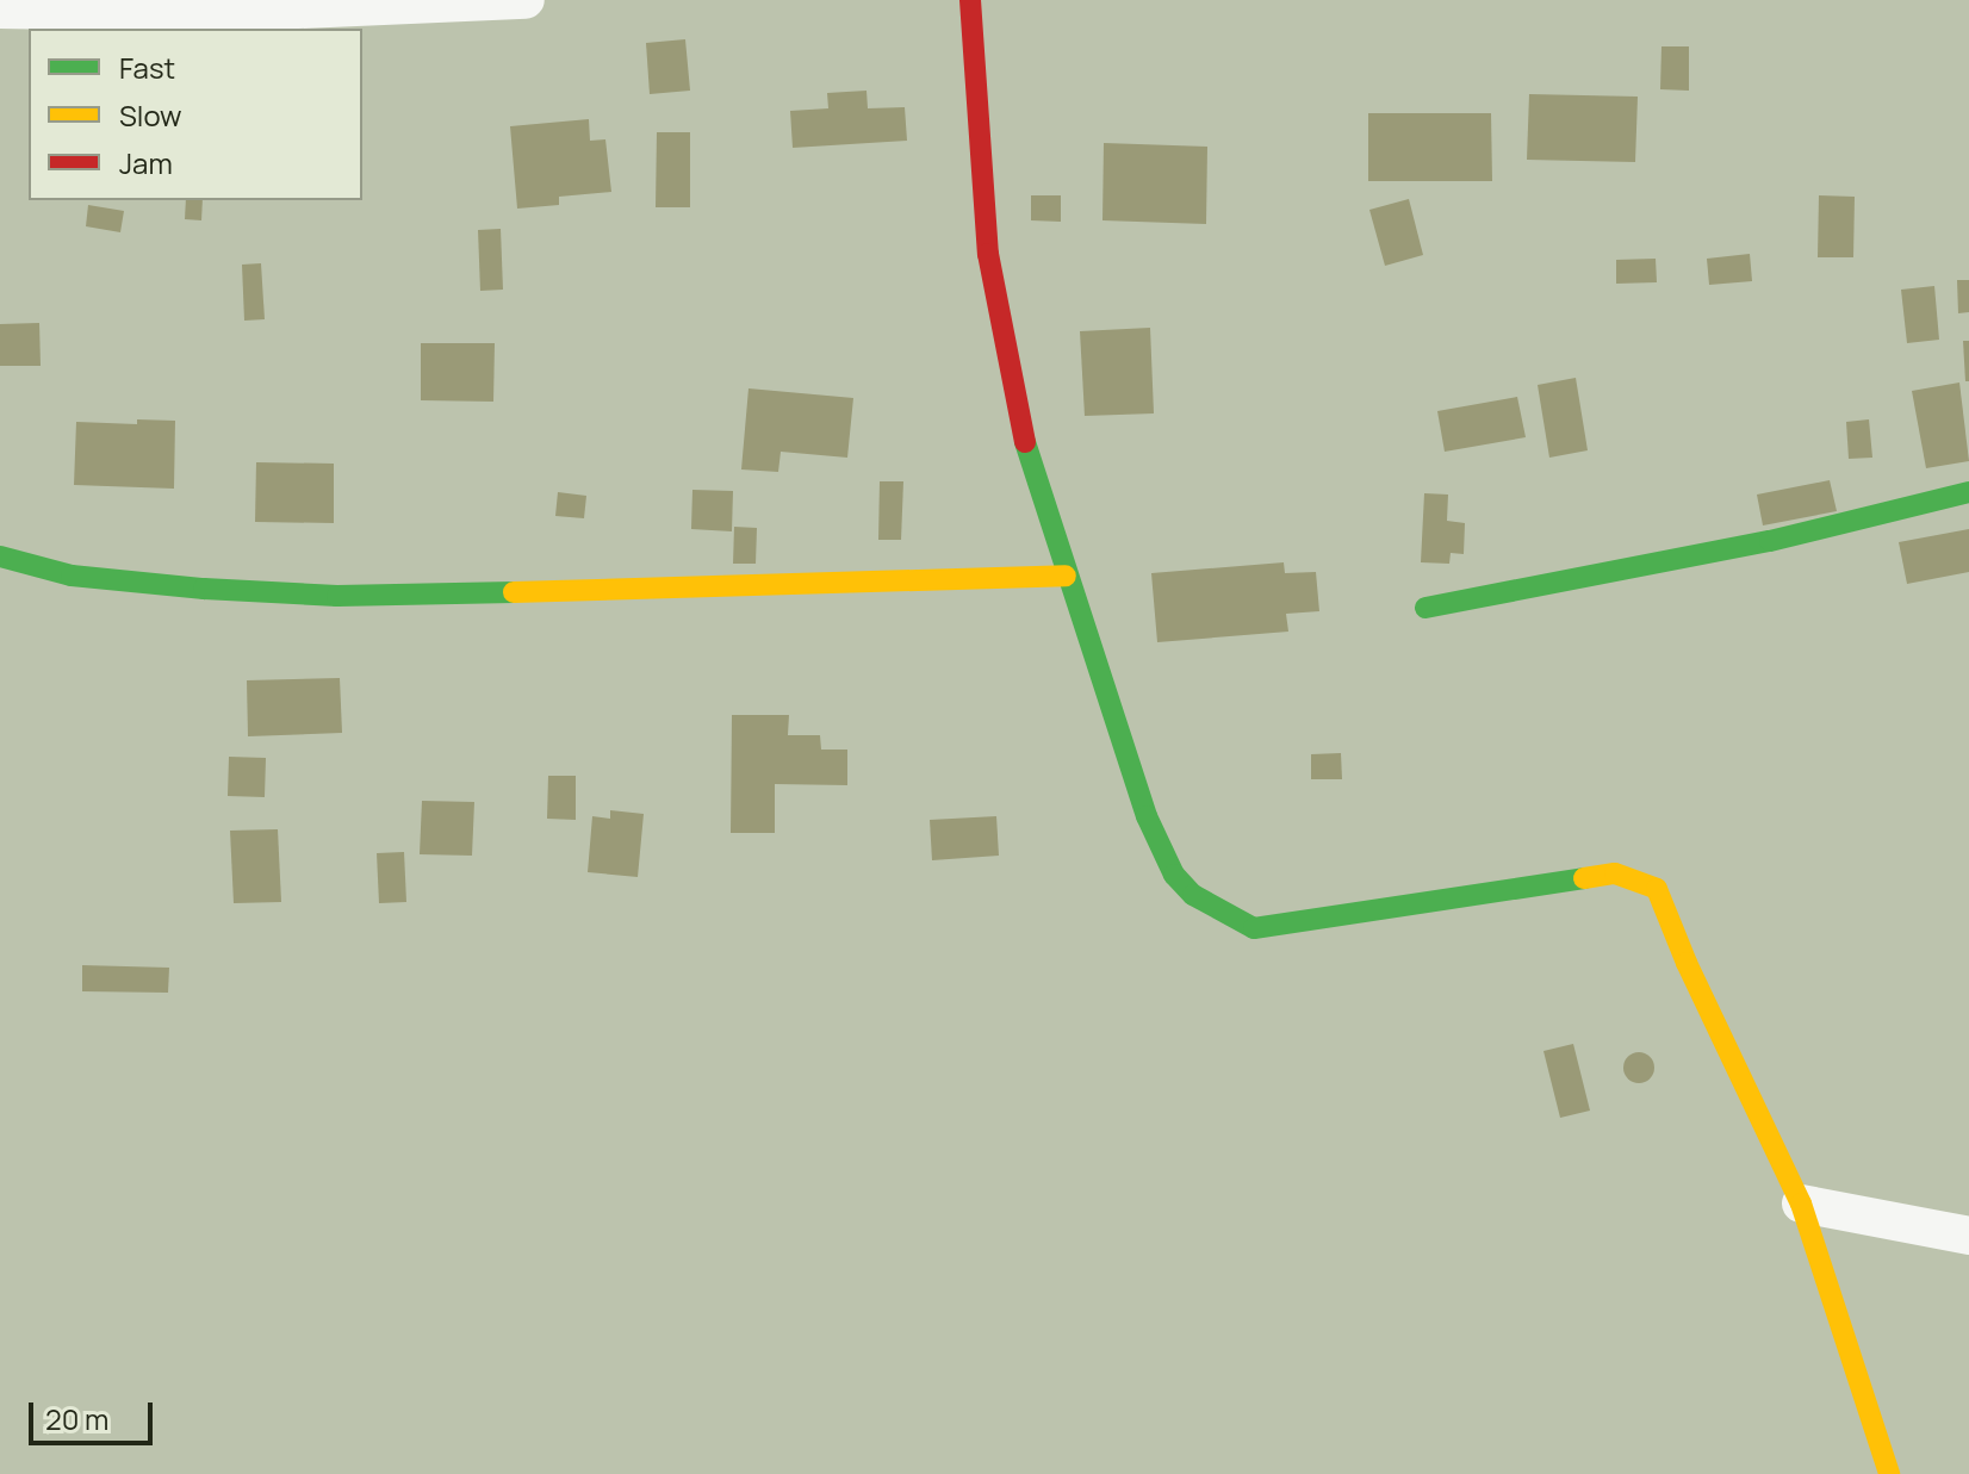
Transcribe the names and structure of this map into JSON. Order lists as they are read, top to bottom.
{
  "legend": ["Fast", "Slow", "Jam"],
  "scale_bar": "20 m"
}
